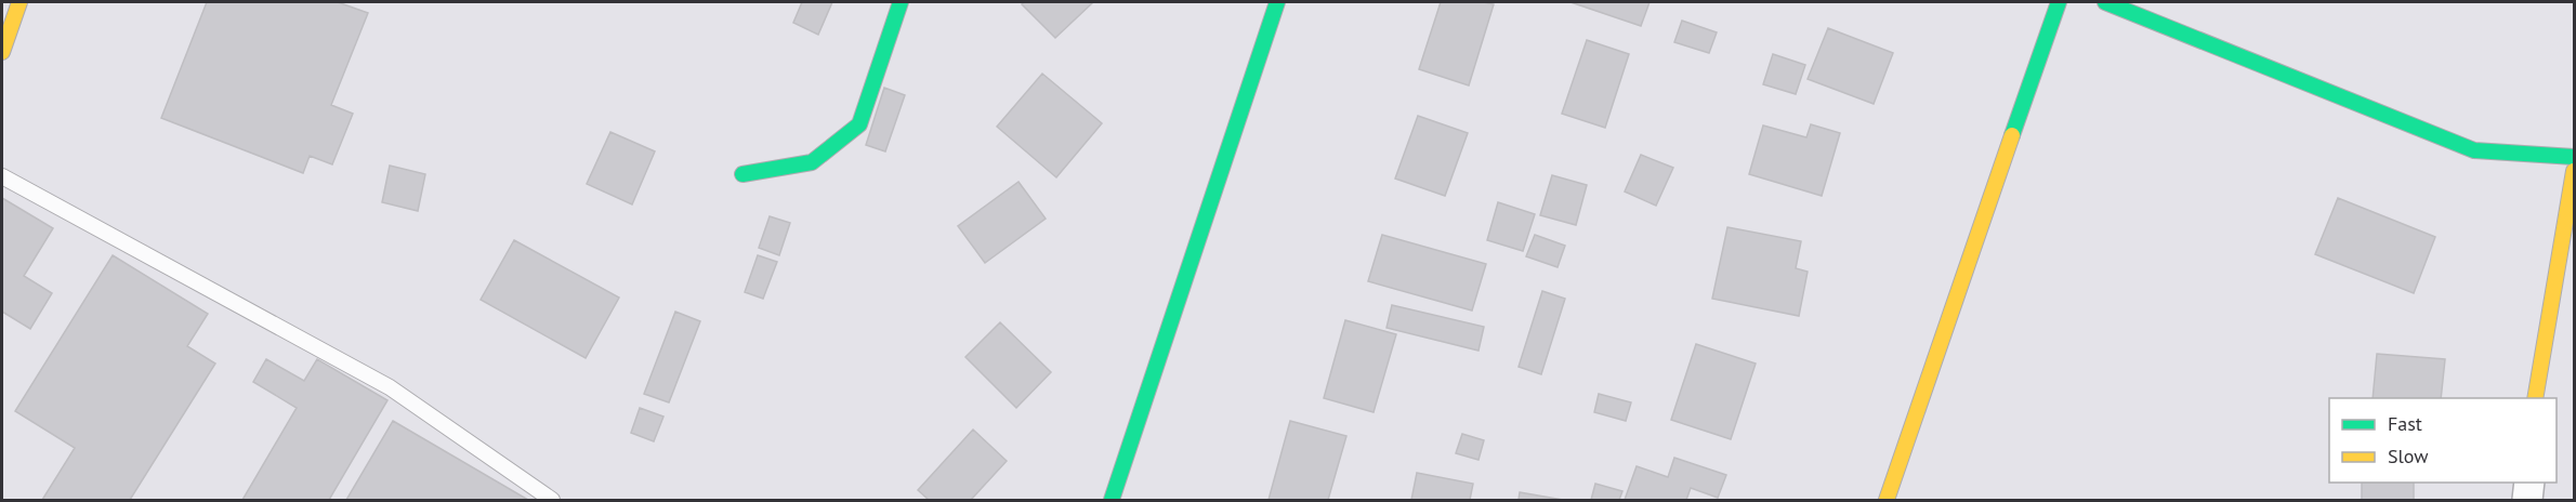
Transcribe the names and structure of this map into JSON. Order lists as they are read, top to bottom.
{
  "legend": ["Fast", "Slow"]
}
